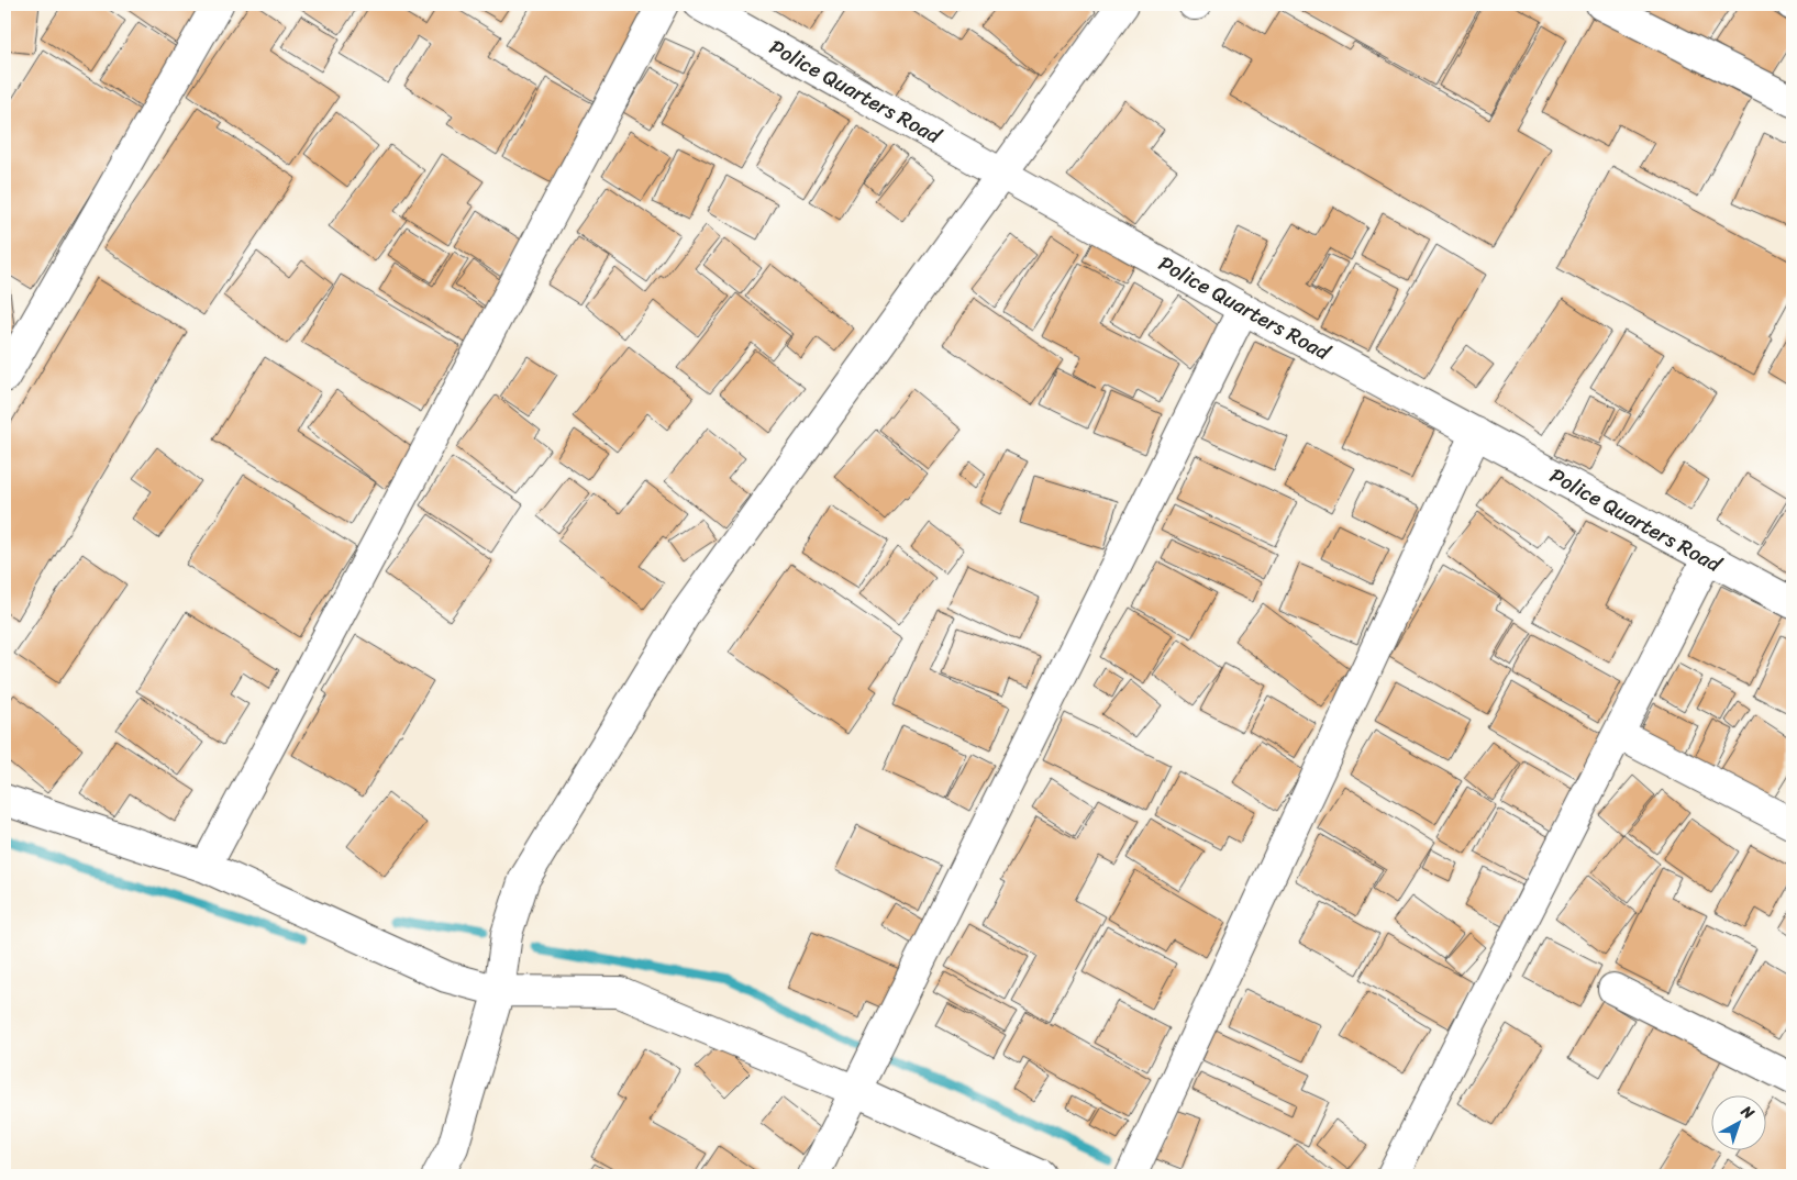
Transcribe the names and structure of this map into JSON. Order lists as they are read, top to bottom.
{
  "streets": {
    "street": ["Police Quarters Road"]
  },
  "north": "top right"
}
